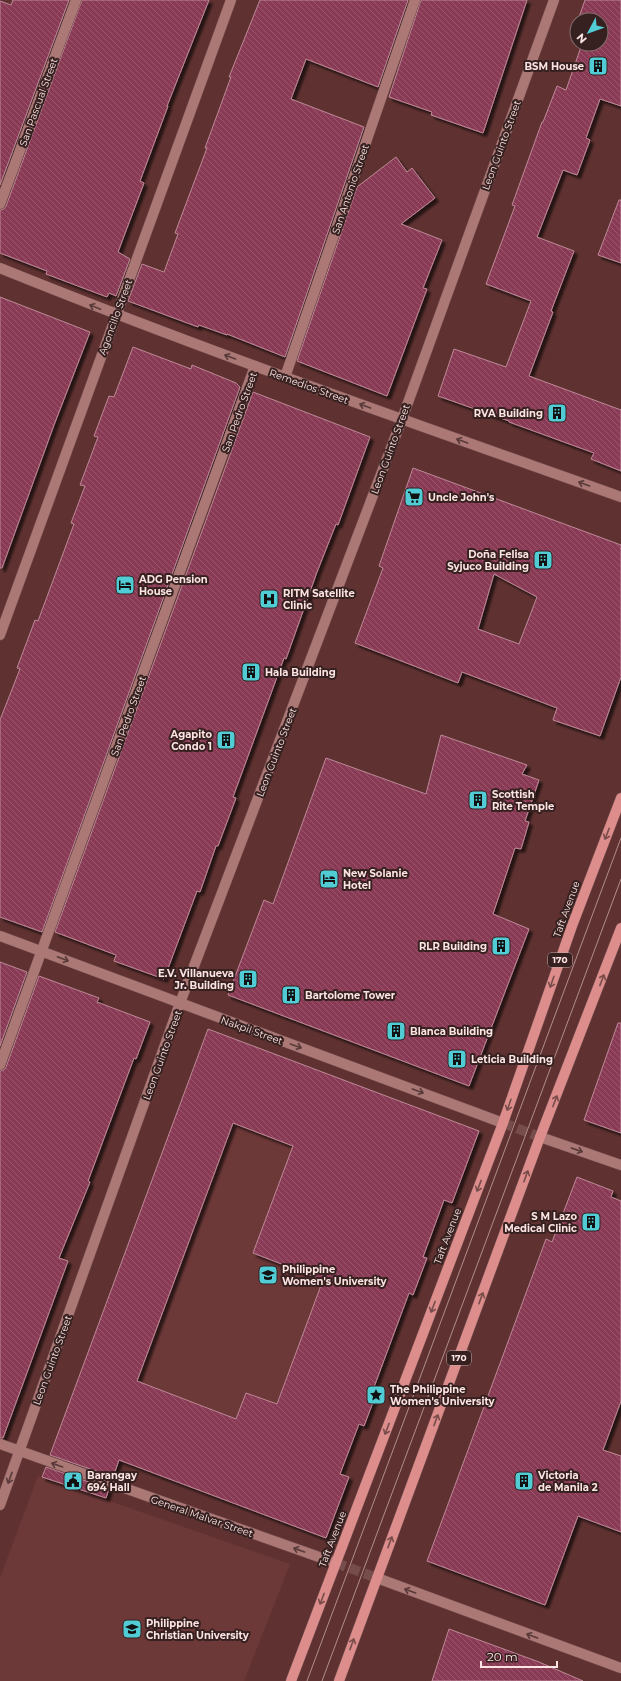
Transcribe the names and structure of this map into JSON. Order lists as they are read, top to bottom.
{
  "streets": {
    "main road": ["Taft Avenue", "170"],
    "street": [
      "San Pascual Street",
      "Leon Guinto Street",
      "San Antonio Street",
      "Agoncillo Street",
      "Remedios Street",
      "San Pedro Street",
      "Nakpil Street",
      "General Malvar Street"
    ]
  },
  "crossings": [
    ["Leon Guinto Street", "Remedios Street"],
    ["Leon Guinto Street", "Nakpil Street"],
    ["Leon Guinto Street", "General Malvar Street"],
    ["San Antonio Street", "Remedios Street"],
    ["Agoncillo Street", "Remedios Street"],
    ["Remedios Street", "San Pedro Street"],
    ["San Pedro Street", "Nakpil Street"],
    ["Taft Avenue", "Nakpil Street"],
    ["Taft Avenue", "General Malvar Street"]
  ],
  "one_way": ["Remedios Street", "Nakpil Street", "General Malvar Street"],
  "places": {
    "building": [
      "BSM House",
      "RVA Building",
      "Doña Felisa Syjuco Building",
      "Hala Building",
      "Agapito Condo 1",
      "Scottish Rite Temple",
      "RLR Building",
      "E.V. Villanueva Jr. Building",
      "Bartolome Tower",
      "Blanca Building",
      "Leticia Building",
      "S M Lazo Medical Clinic",
      "Victoria de Manila 2"
    ],
    "supermarket": ["Uncle John's"],
    "hotel": ["ADG Pension House", "New Solanie Hotel"],
    "hospital": ["RITM Satellite Clinic"],
    "school or university": ["Philippine Women's University", "Philippine Christian University"],
    "place": ["The Philippine Women's University"],
    "public building": ["Barangay 694 Hall"]
  },
  "scale_bar": "20 m",
  "north": "bottom left"
}
